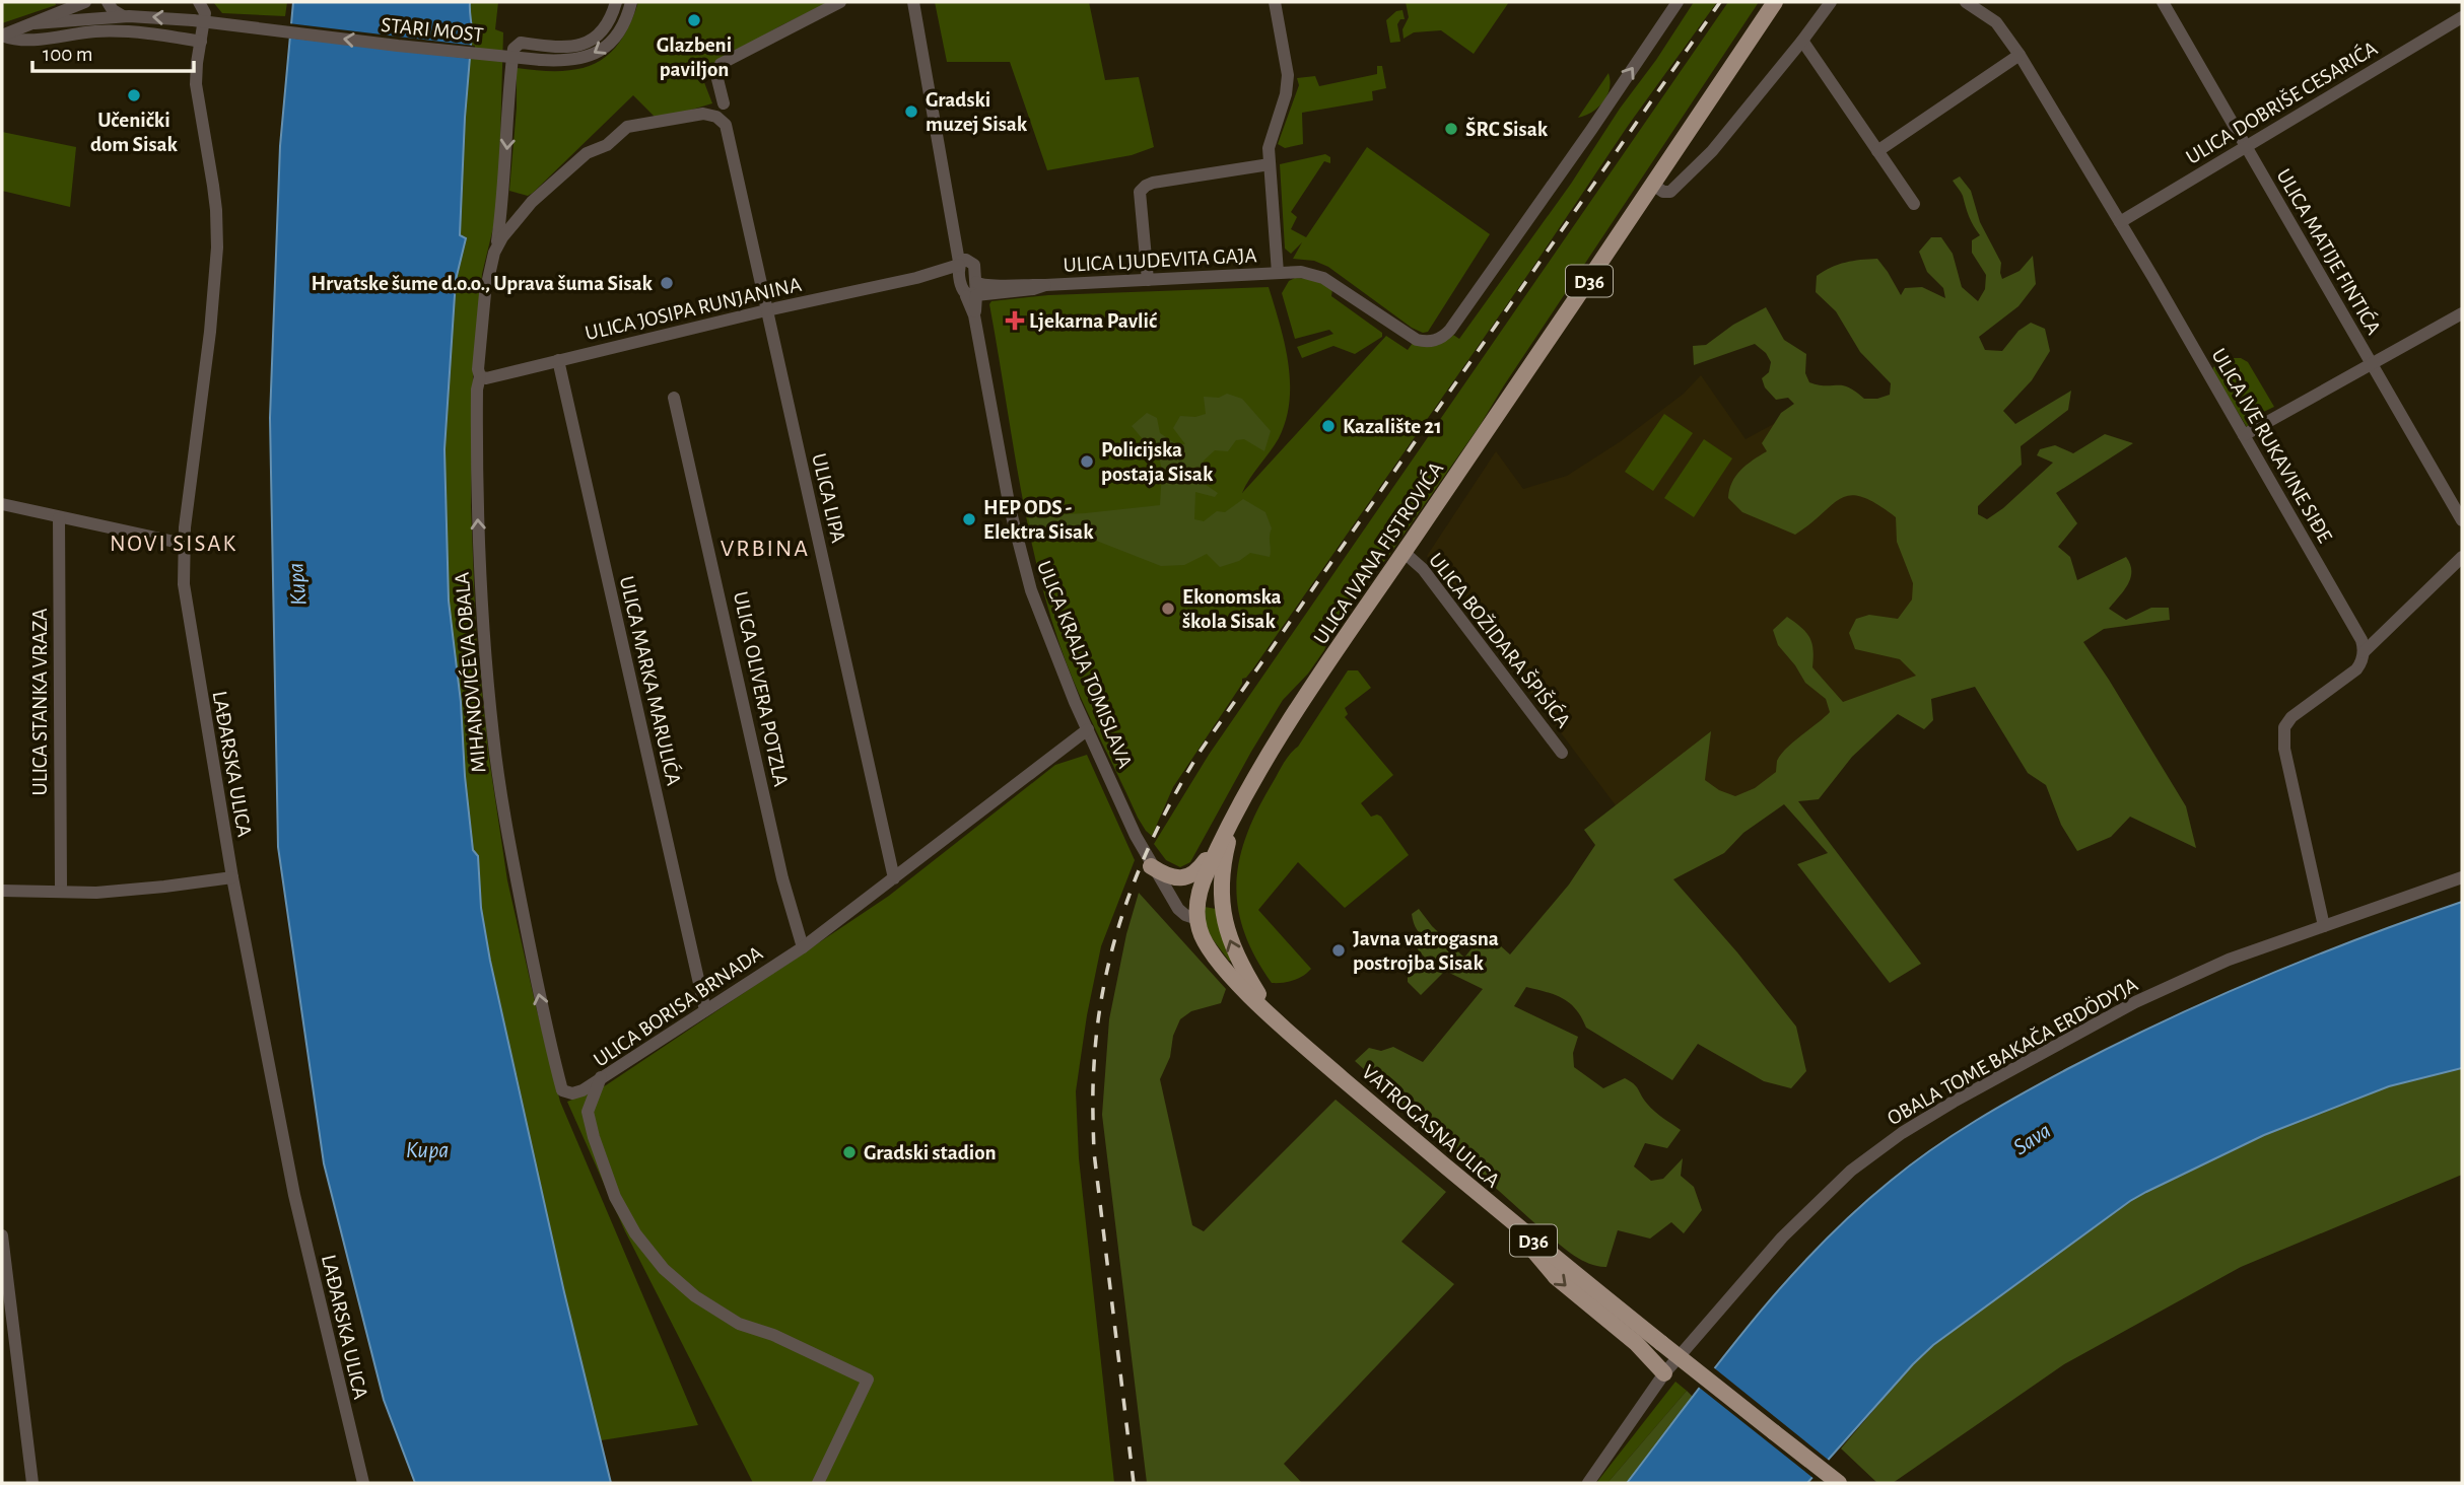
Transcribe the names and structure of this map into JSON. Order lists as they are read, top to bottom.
{
  "streets": {
    "main road": ["D36", "ULICA IVANA FISTROVIĆA", "VATROGASNA ULICA"],
    "street": [
      "STARI MOST",
      "ULICA DOBRIŠE CESARIĆA",
      "ULICA MATIJE FINTIĆA",
      "ULICA LJUDEVITA GAJA",
      "ULICA JOSIPA RUNJANINA",
      "ULICA IVE RUKAVINE SIĐE",
      "ULICA LIPA",
      "ULICA BOŽIDARA ŠPIŠIĆA",
      "ULICA KRALJA TOMISLAVA",
      "MIHANOVIĆEVA OBALA",
      "ULICA MARKA MARULIĆA",
      "ULICA OLIVERA POTZLA",
      "ULICA STANKA VRAZA",
      "LAĐARSKA ULICA",
      "ULICA BORISA BRNADA",
      "OBALA TOME BAKAČA ERDÖDYJA"
    ]
  },
  "crossings": [
    ["ULICA DOBRIŠE CESARIĆA", "ULICA MATIJE FINTIĆA"],
    ["ULICA DOBRIŠE CESARIĆA", "ULICA IVE RUKAVINE SIĐE"],
    ["ULICA LJUDEVITA GAJA", "ULICA KRALJA TOMISLAVA"],
    ["D36", "ULICA IVANA FISTROVIĆA"],
    ["D36", "ULICA KRALJA TOMISLAVA"],
    ["D36", "VATROGASNA ULICA"],
    ["ULICA JOSIPA RUNJANINA", "ULICA LIPA"],
    ["ULICA JOSIPA RUNJANINA", "MIHANOVIĆEVA OBALA"],
    ["ULICA JOSIPA RUNJANINA", "ULICA MARKA MARULIĆA"],
    ["ULICA LIPA", "MIHANOVIĆEVA OBALA"],
    ["ULICA LIPA", "ULICA BORISA BRNADA"],
    ["ULICA IVANA FISTROVIĆA", "ULICA BOŽIDARA ŠPIŠIĆA"],
    ["ULICA KRALJA TOMISLAVA", "ULICA BORISA BRNADA"],
    ["ULICA KRALJA TOMISLAVA", "VATROGASNA ULICA"],
    ["MIHANOVIĆEVA OBALA", "ULICA BORISA BRNADA"],
    ["ULICA MARKA MARULIĆA", "ULICA BORISA BRNADA"],
    ["ULICA OLIVERA POTZLA", "ULICA BORISA BRNADA"]
  ],
  "one_way": ["STARI MOST", "ULICA LJUDEVITA GAJA"],
  "districts": ["NOVI SISAK", "VRBINA"],
  "water": ["Kupa", "Sava"],
  "places": {
    "other": [
      "Glazbeni paviljon",
      "Učenički dom Sisak",
      "Gradski muzej Sisak",
      "ŠRC Sisak",
      "Hrvatske šume d.o.o., Uprava šuma Sisak",
      "Kazalište 21",
      "Policijska postaja Sisak",
      "HEP ODS - Elektra Sisak",
      "Ekonomska škola Sisak",
      "Javna vatrogasna postrojba Sisak",
      "Gradski stadion"
    ],
    "health": ["Ljekarna Pavlić"]
  },
  "scale_bar": "100 m"
}
